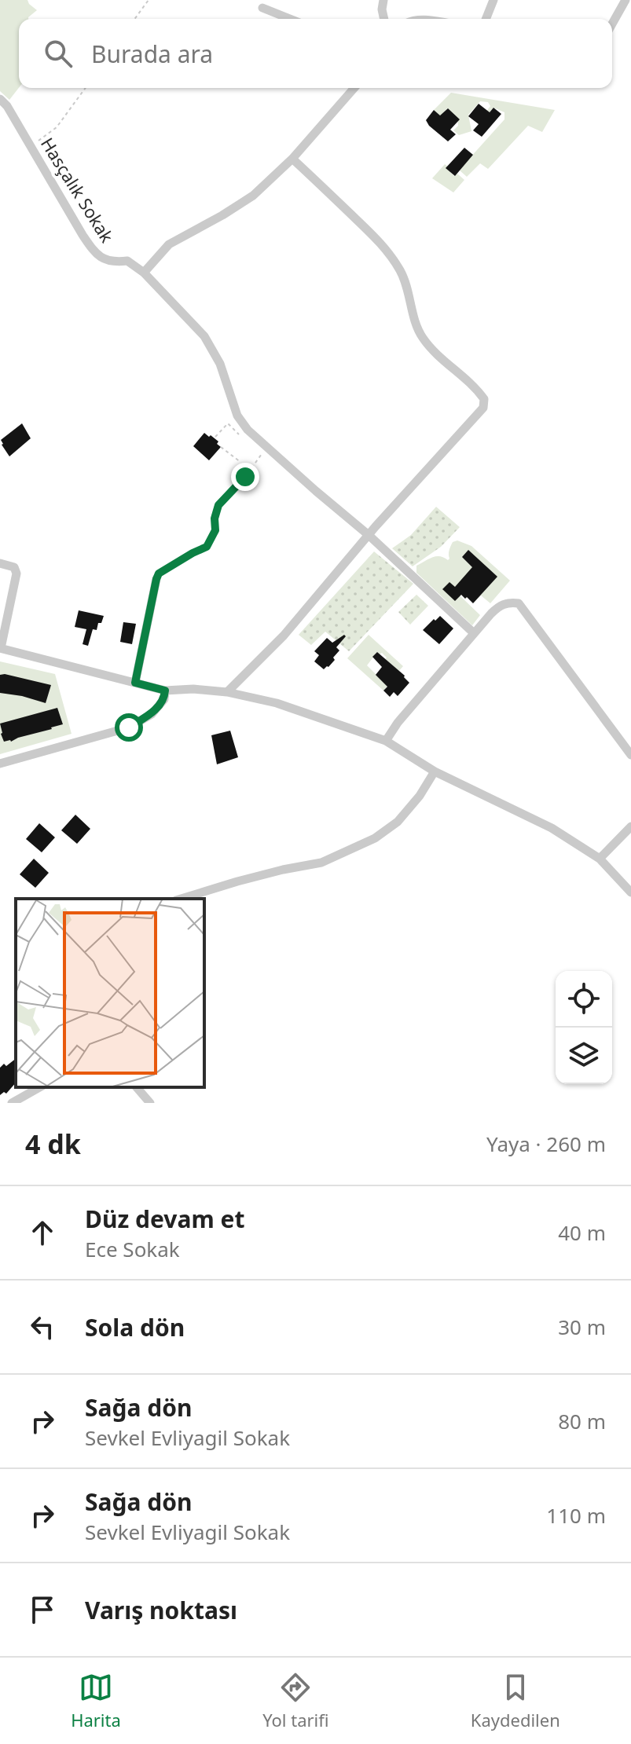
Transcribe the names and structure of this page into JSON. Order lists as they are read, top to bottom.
{
  "streets": {
    "street": ["Hasçalık Sokak"]
  },
  "page": {
    "search": "Burada ara",
    "heading": ["4 dk", "Yaya · 260 m"],
    "list": [
      ["Düz devam et", "Ece Sokak", "40 m"],
      ["Sola dön", "30 m"],
      ["Sağa dön", "Sevkel Evliyagil Sokak", "80 m"],
      ["Sağa dön", "Sevkel Evliyagil Sokak", "110 m"],
      "Varış noktası"
    ],
    "nav": ["Harita", "Yol tarifi", "Kaydedilen"]
  }
}
